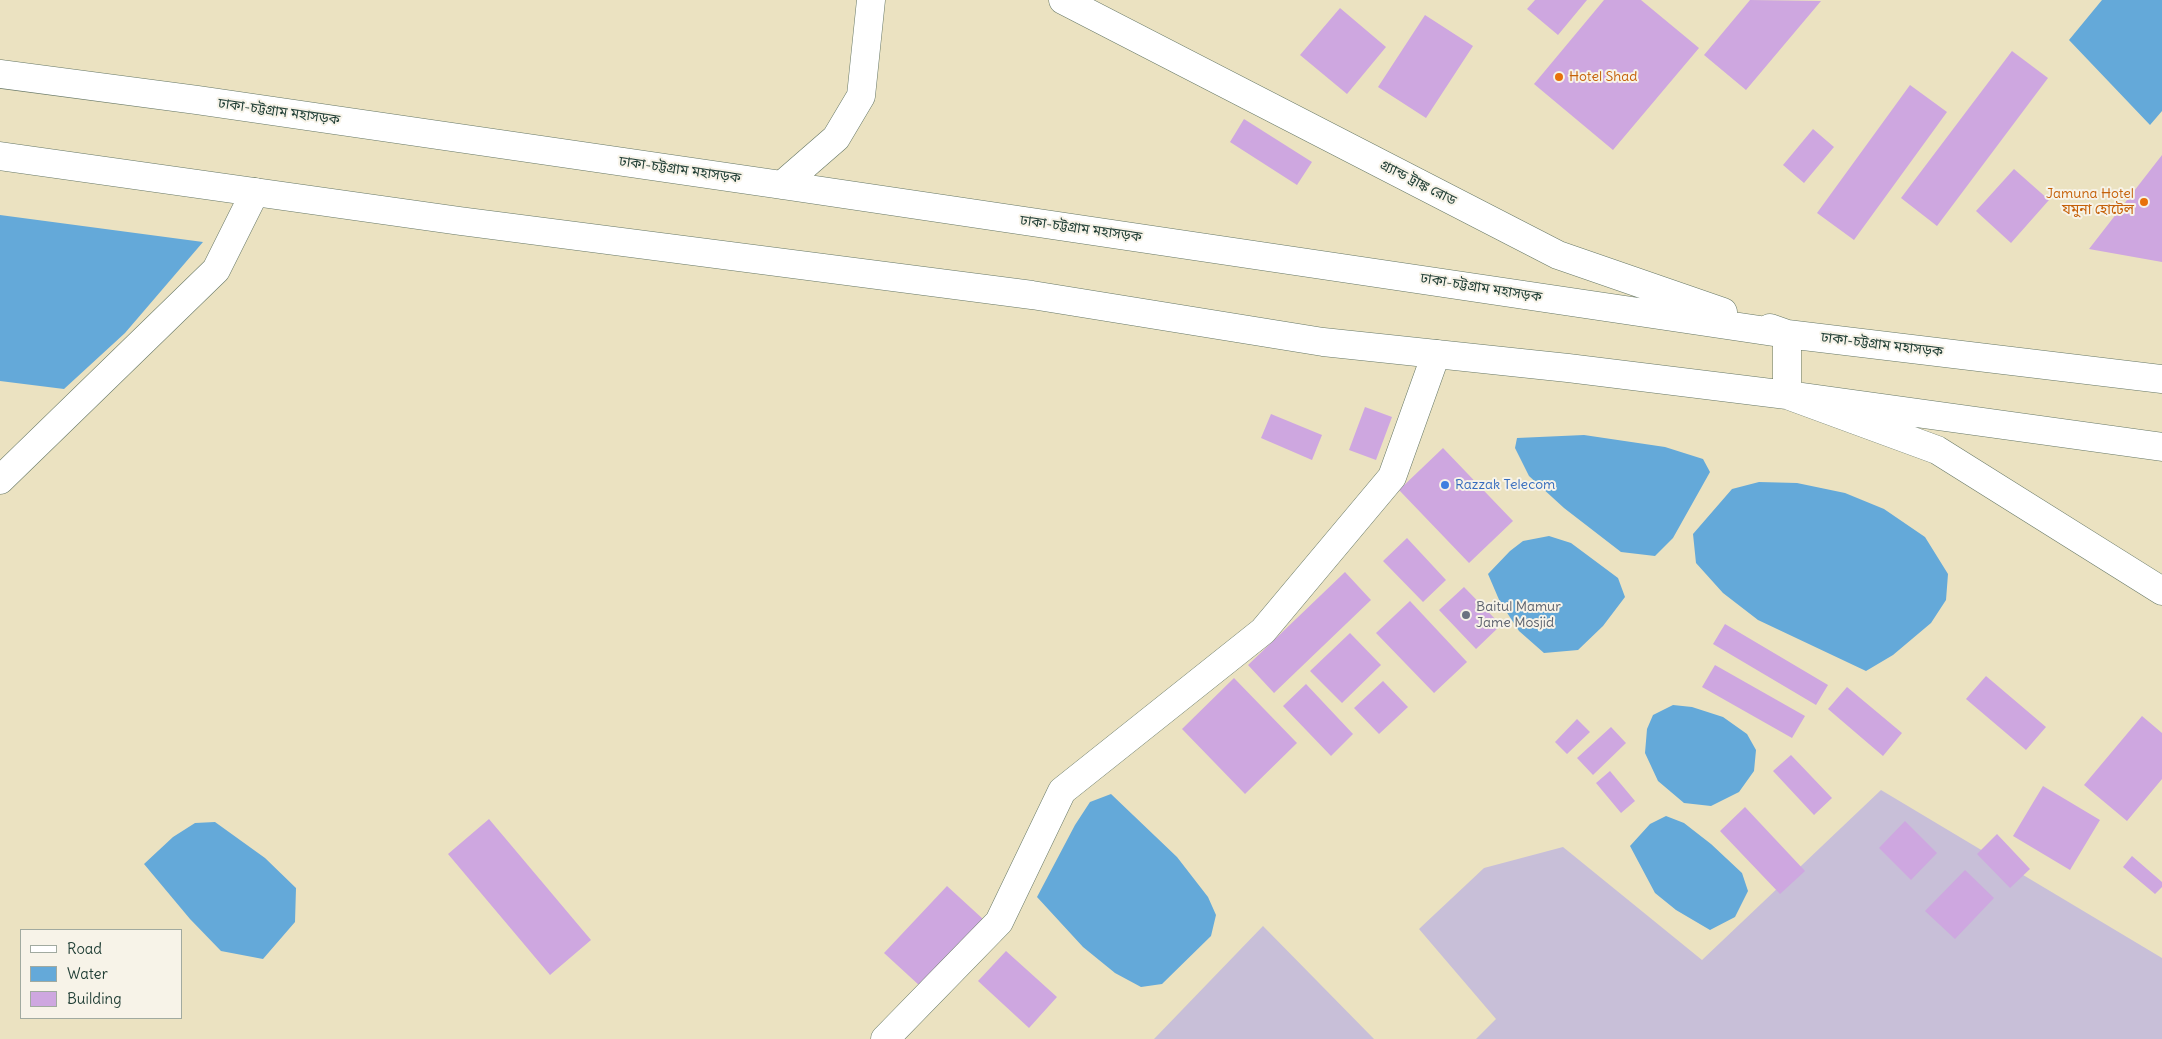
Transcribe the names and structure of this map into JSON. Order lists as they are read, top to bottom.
{
  "streets": {
    "main road": ["ঢাকা-চট্টগ্রাম মহাসড়ক", "গ্র্যান্ড ট্রাঙ্ক রোড"]
  },
  "crossings": [
    ["ঢাকা-চট্টগ্রাম মহাসড়ক", "গ্র্যান্ড ট্রাঙ্ক রোড"]
  ],
  "places": [
    "Hotel Shad",
    "Jamuna Hotel যমুনা হোটেল",
    "Razzak Telecom",
    "Baitul Mamur Jame Mosjid"
  ],
  "legend": ["Road", "Water", "Building"]
}
